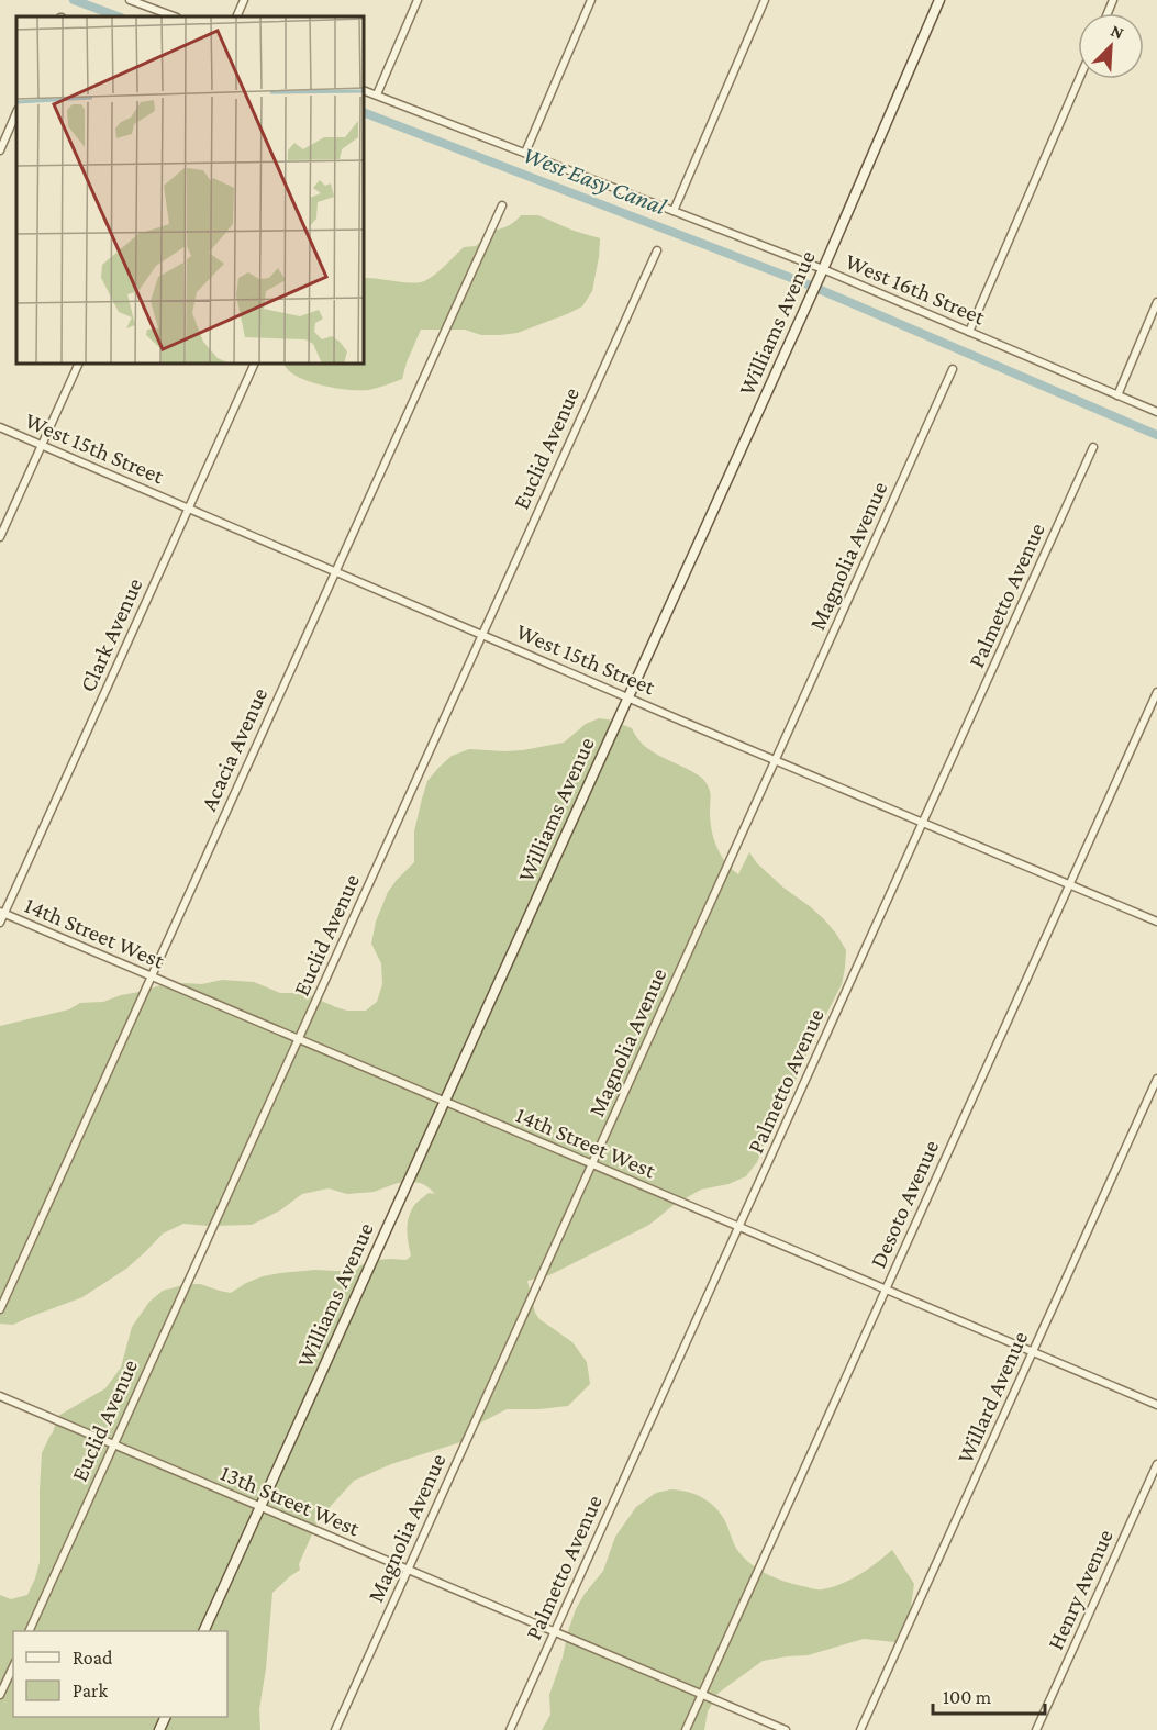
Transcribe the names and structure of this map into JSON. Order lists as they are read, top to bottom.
{
  "streets": {
    "street": [
      "West 16th Street",
      "Williams Avenue",
      "West 15th Street",
      "Euclid Avenue",
      "Magnolia Avenue",
      "Palmetto Avenue",
      "Clark Avenue",
      "Acacia Avenue",
      "14th Street West",
      "Desoto Avenue",
      "Willard Avenue",
      "13th Street West",
      "Henry Avenue"
    ]
  },
  "crossings": [
    ["West 16th Street", "Williams Avenue"],
    ["Williams Avenue", "West 15th Street"],
    ["Williams Avenue", "14th Street West"],
    ["Williams Avenue", "13th Street West"],
    ["West 15th Street", "Euclid Avenue"],
    ["West 15th Street", "Magnolia Avenue"],
    ["West 15th Street", "Palmetto Avenue"],
    ["West 15th Street", "Clark Avenue"],
    ["West 15th Street", "Acacia Avenue"],
    ["West 15th Street", "Desoto Avenue"],
    ["Euclid Avenue", "14th Street West"],
    ["Euclid Avenue", "13th Street West"],
    ["Magnolia Avenue", "14th Street West"],
    ["Magnolia Avenue", "13th Street West"],
    ["Palmetto Avenue", "14th Street West"],
    ["Palmetto Avenue", "13th Street West"],
    ["Clark Avenue", "14th Street West"],
    ["Acacia Avenue", "14th Street West"],
    ["14th Street West", "Desoto Avenue"],
    ["14th Street West", "Willard Avenue"],
    ["Desoto Avenue", "13th Street West"]
  ],
  "water": ["West Easy Canal"],
  "legend": ["Road", "Park"],
  "scale_bar": "100 m",
  "north": "top right"
}
